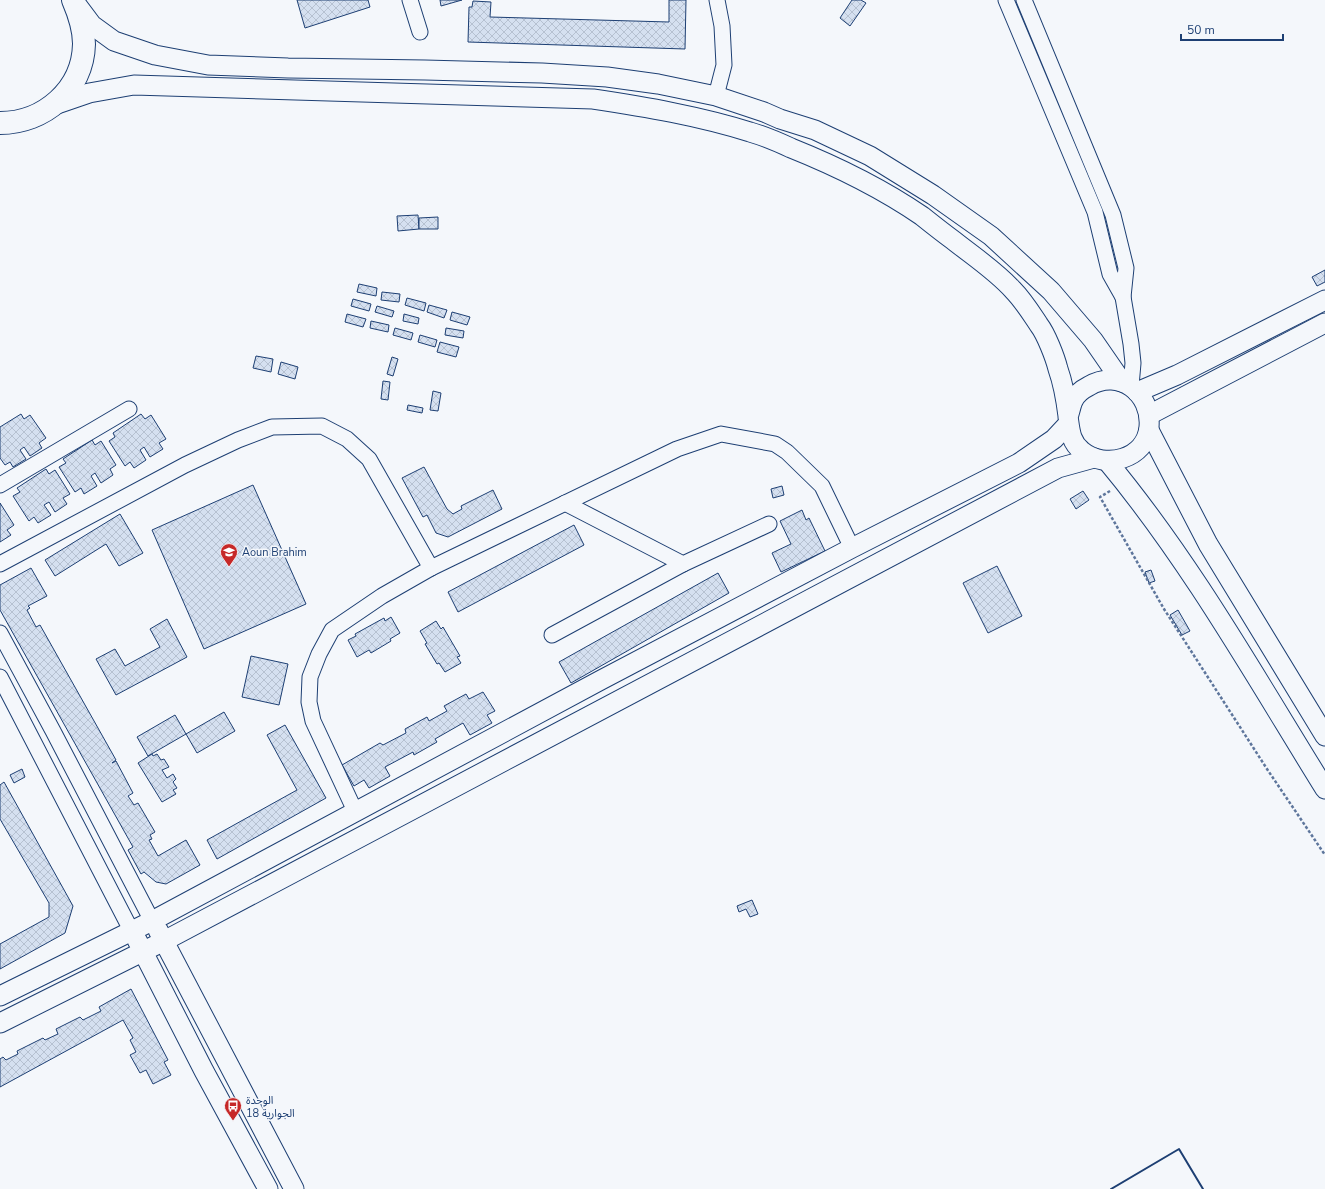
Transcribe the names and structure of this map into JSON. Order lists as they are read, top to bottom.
{
  "places": {
    "school or university": ["Aoun Brahim"],
    "bus stop": ["الوحدة الجوارية 18"]
  },
  "scale_bar": "50 m"
}
